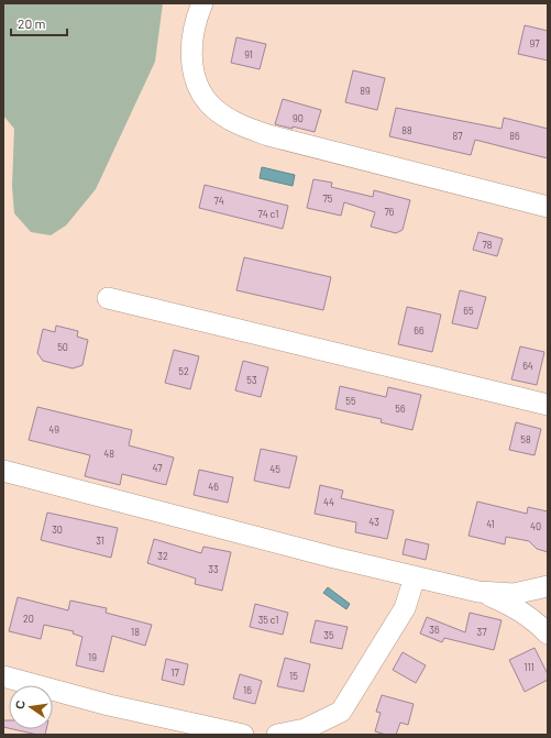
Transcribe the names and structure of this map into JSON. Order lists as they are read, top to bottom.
{
  "house_numbers": [
    "97",
    "91",
    "89",
    "90",
    "88",
    "87",
    "86",
    "75",
    "74",
    "76",
    "74 c1",
    "78",
    "65",
    "66",
    "50",
    "64",
    "52",
    "53",
    "55",
    "56",
    "49",
    "58",
    "48",
    "47",
    "45",
    "46",
    "44",
    "43",
    "41",
    "40",
    "30",
    "31",
    "32",
    "33",
    "20",
    "35 с1",
    "36",
    "18",
    "37",
    "35",
    "19",
    "111",
    "17",
    "15",
    "16"
  ],
  "scale_bar": "20 m",
  "north": "left"
}
